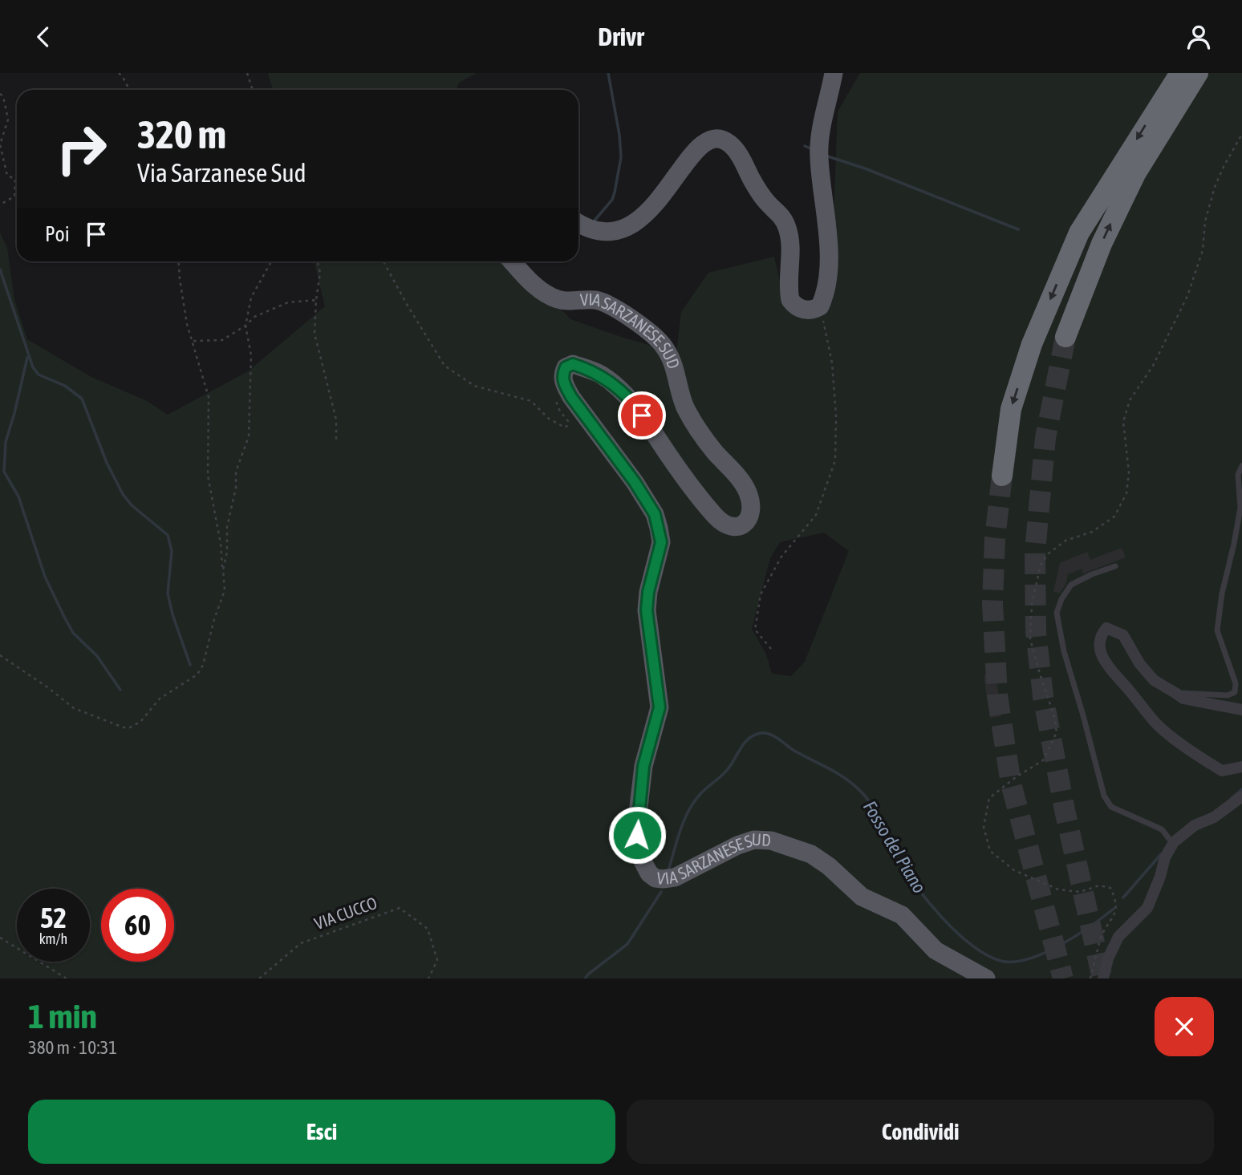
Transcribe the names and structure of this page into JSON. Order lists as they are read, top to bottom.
{
  "streets": {
    "main road": ["VIA SARZANESE SUD"],
    "path": ["VIA CUCCO"]
  },
  "water": ["Fosso del Piano"],
  "page": {
    "header": "Drivr",
    "turn": ["320 m", "Via Sarzanese Sud"],
    "then": "Poi",
    "speed": "52 km/h",
    "limit": "60",
    "heading": ["1 min", "380 m · 10:31"],
    "buttons": ["Esci", "Condividi"]
  }
}
